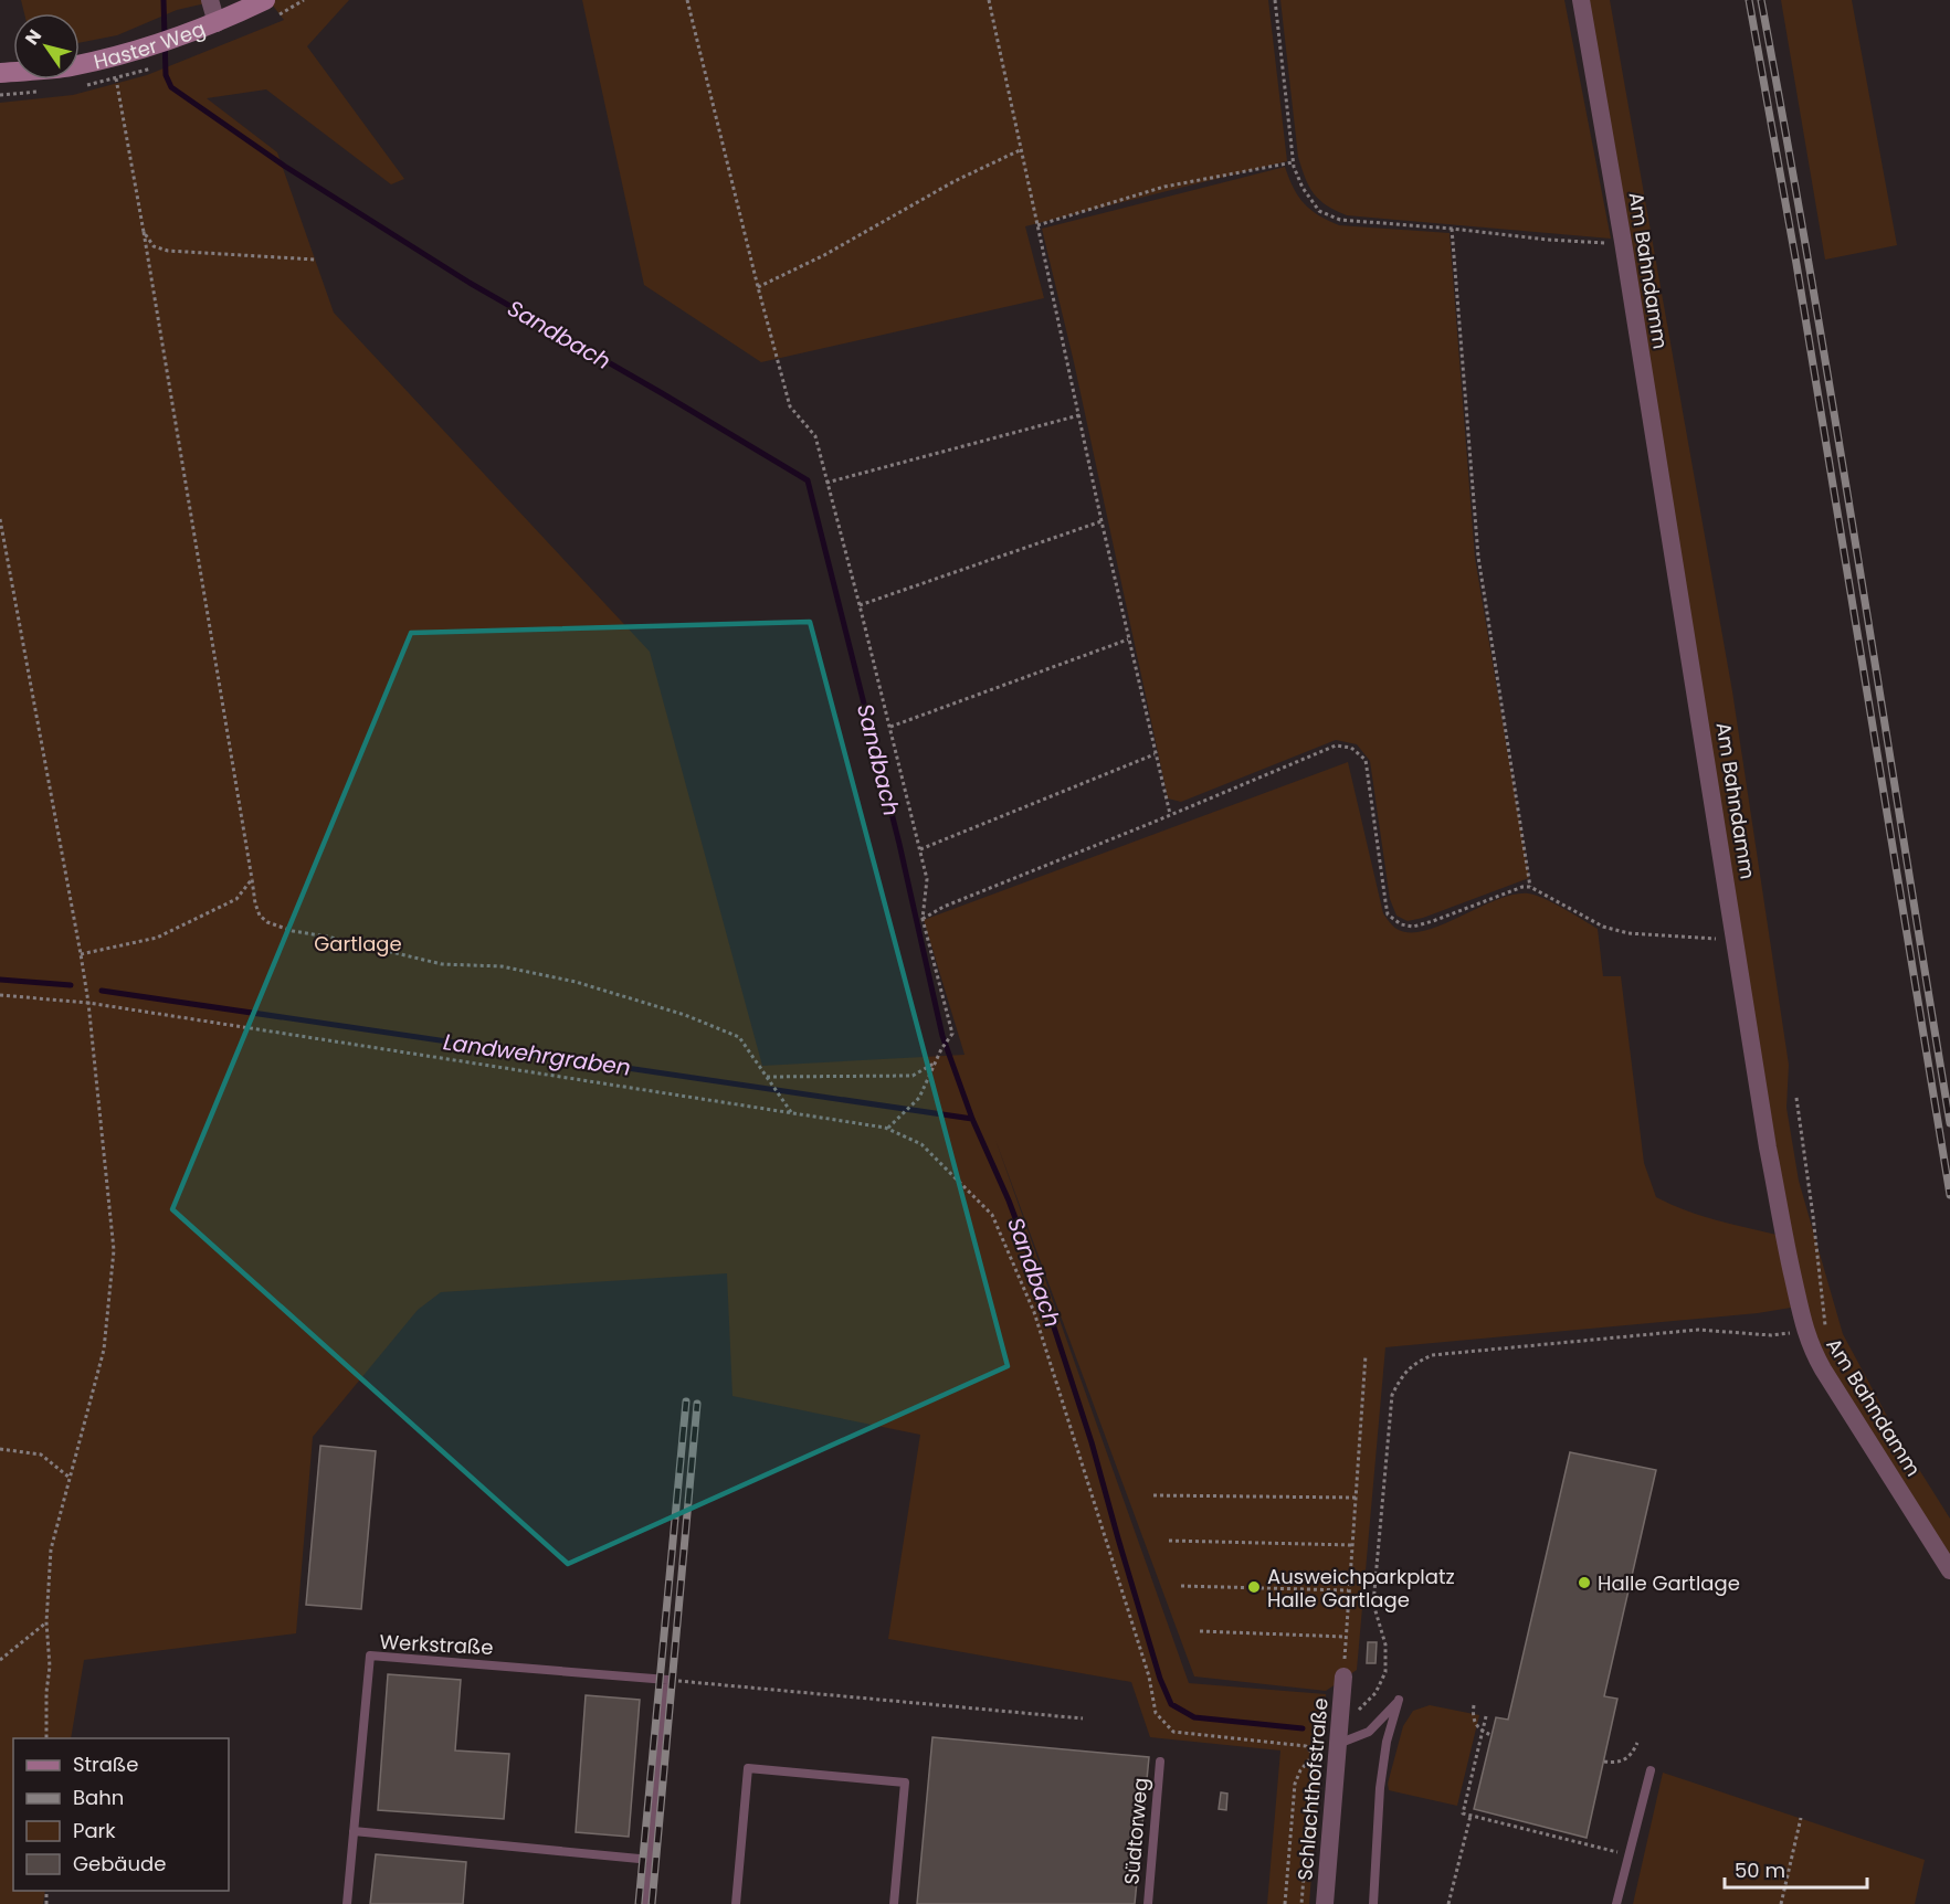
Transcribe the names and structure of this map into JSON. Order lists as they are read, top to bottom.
{
  "streets": {
    "street": ["Haster Weg", "Am Bahndamm", "Schlachthofstraße"],
    "lane": ["Werkstraße", "Südtorweg"]
  },
  "water": ["Sandbach", "Landwehrgraben"],
  "parks": ["Gartlage"],
  "places": ["Halle Gartlage", "Ausweichparkplatz Halle Gartlage"],
  "legend": [
    "Straße",
    "Bahn",
    "Park",
    "Gebäude"
  ],
  "scale_bar": "50 m",
  "north": "top left"
}
